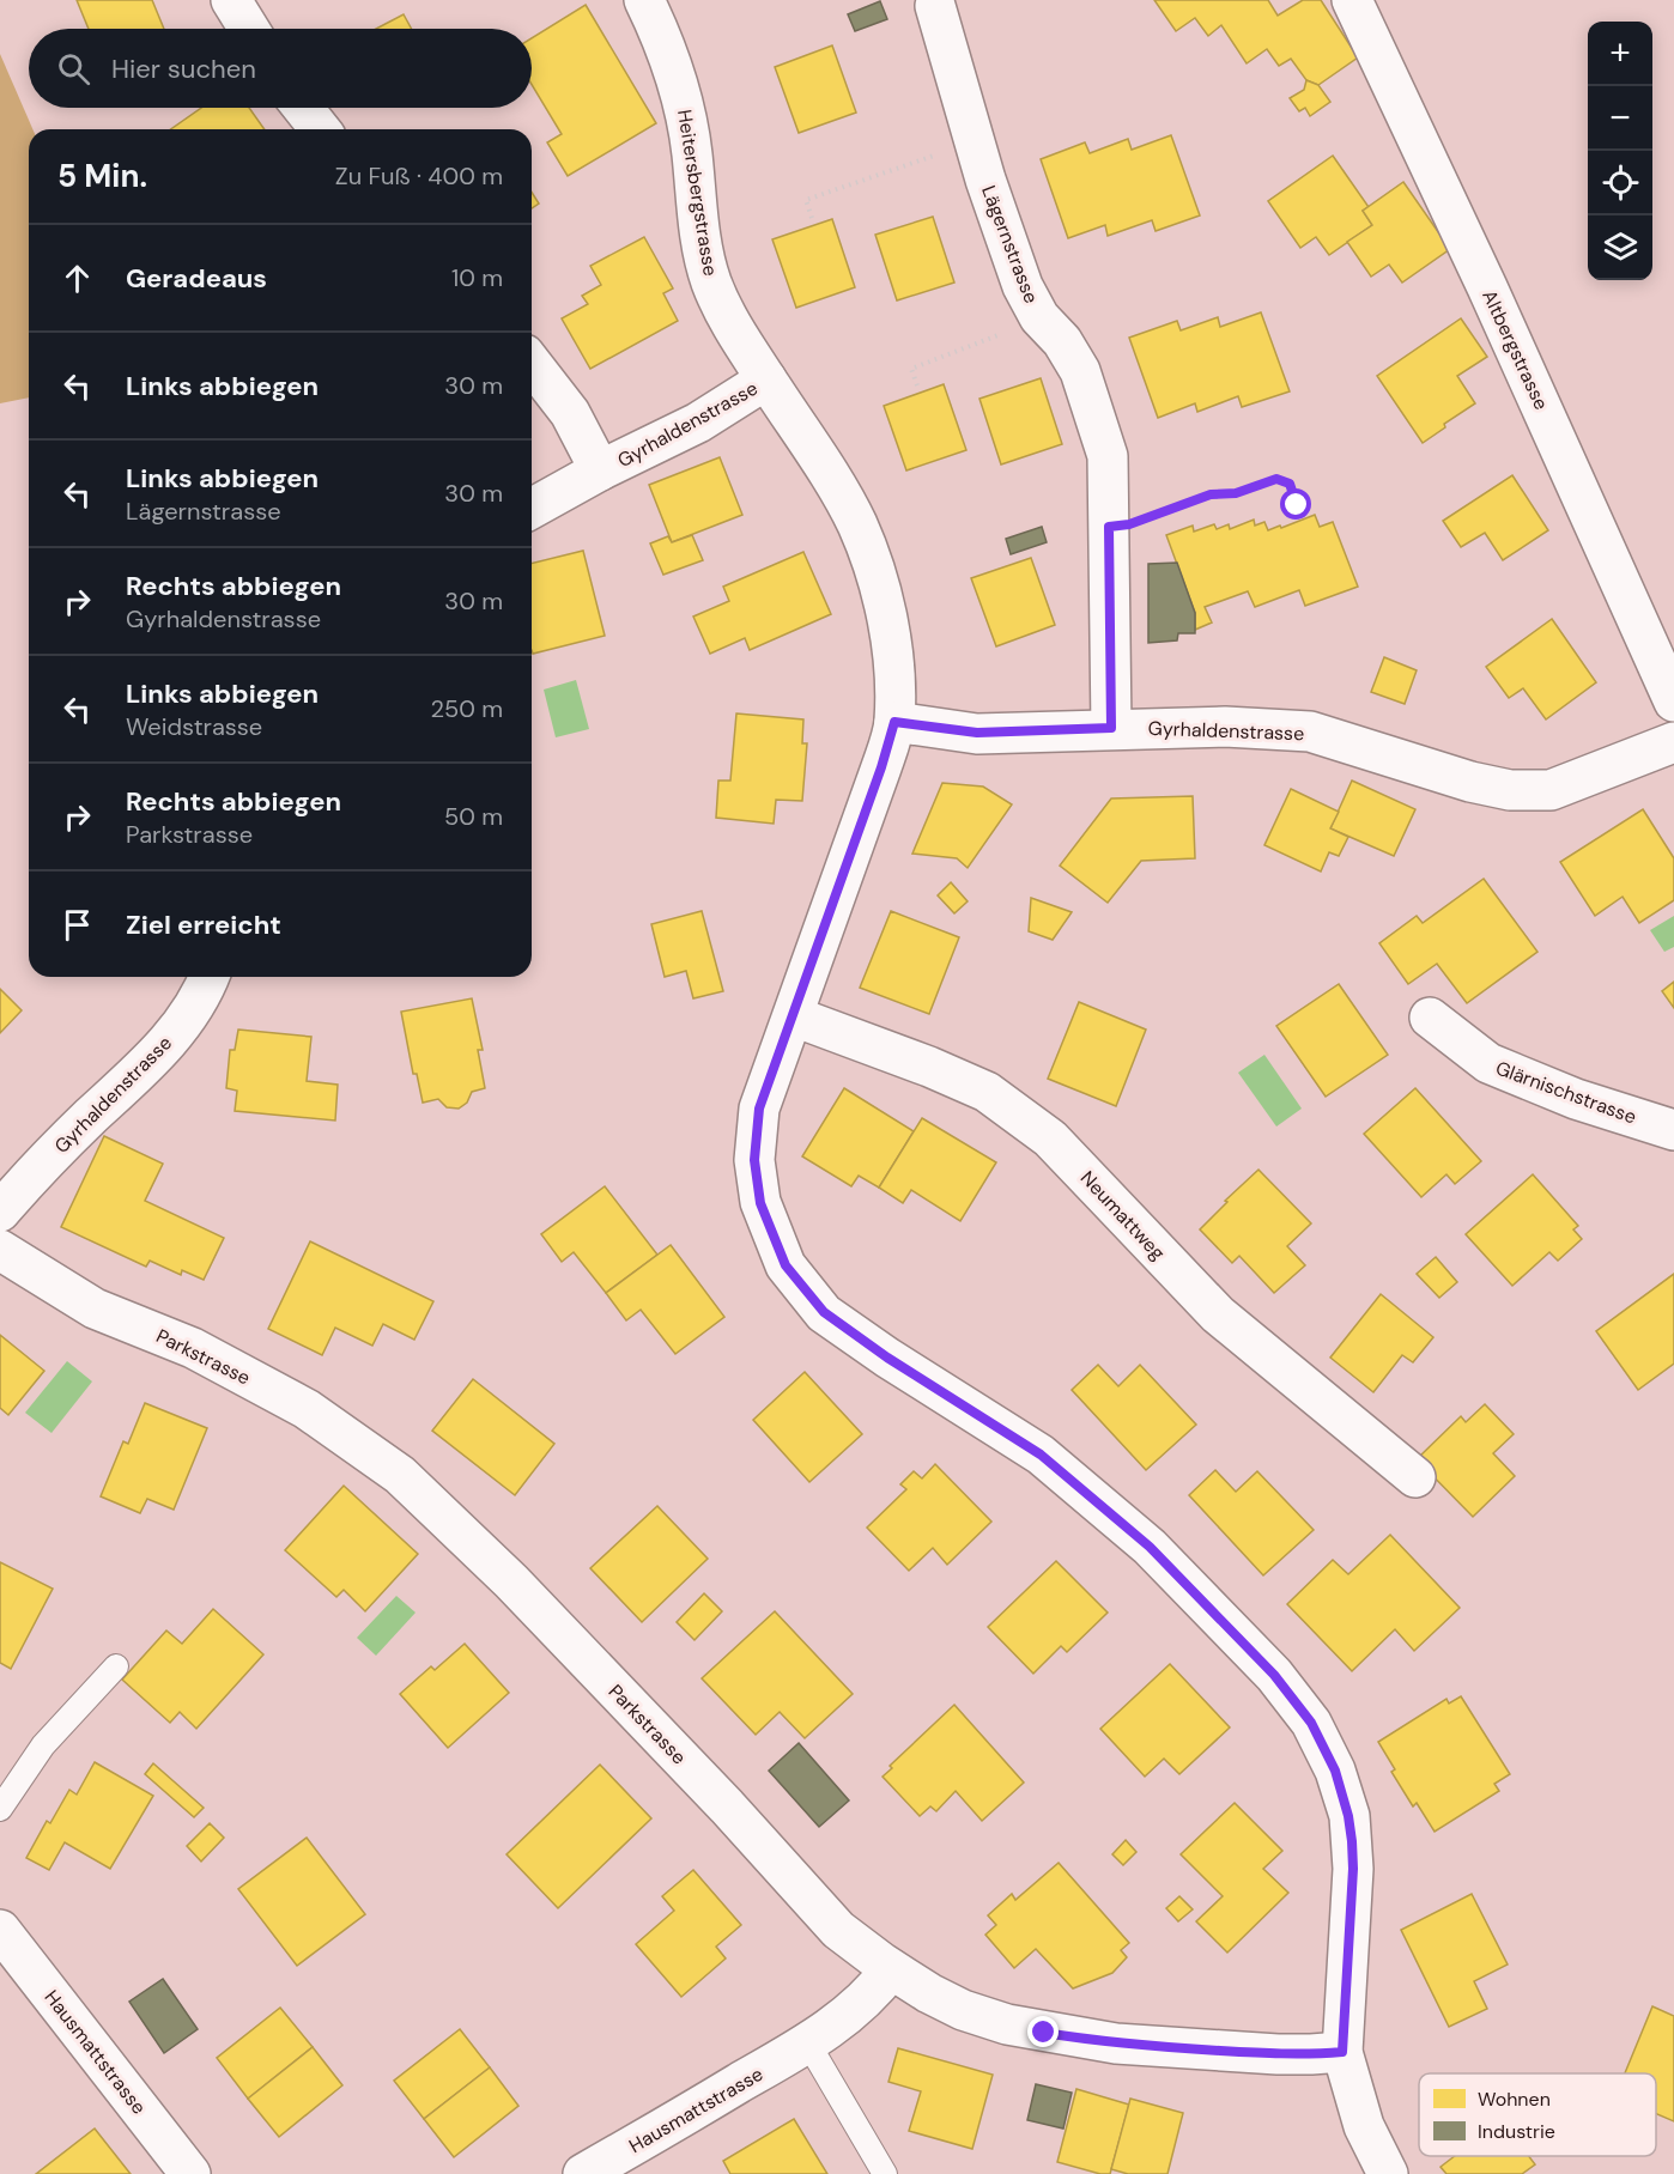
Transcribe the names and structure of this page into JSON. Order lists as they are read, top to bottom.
{
  "streets": {
    "street": [
      "Heitersbergstrasse",
      "Lägernstrasse",
      "Altbergstrasse",
      "Gyrhaldenstrasse",
      "Glärnischstrasse",
      "Neumattweg",
      "Parkstrasse",
      "Hausmattstrasse"
    ]
  },
  "crossings": [
    ["Heitersbergstrasse", "Gyrhaldenstrasse"],
    ["Lägernstrasse", "Gyrhaldenstrasse"],
    ["Parkstrasse", "Hausmattstrasse"]
  ],
  "legend": ["Wohnen", "Industrie"],
  "page": {
    "map_buttons": ["+", "−"],
    "search": "Hier suchen",
    "heading": ["5 Min.", "Zu Fuß · 400 m"],
    "list": [
      ["Geradeaus", "10 m"],
      ["Links abbiegen", "30 m"],
      ["Links abbiegen", "Lägernstrasse", "30 m"],
      ["Rechts abbiegen", "Gyrhaldenstrasse", "30 m"],
      ["Links abbiegen", "Weidstrasse", "250 m"],
      ["Rechts abbiegen", "Parkstrasse", "50 m"],
      "Ziel erreicht"
    ]
  }
}
